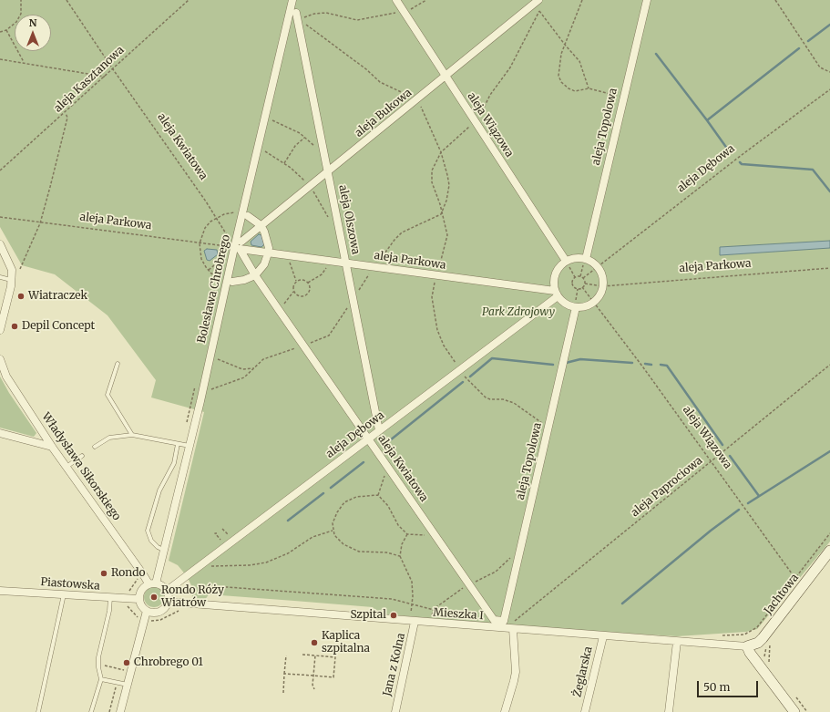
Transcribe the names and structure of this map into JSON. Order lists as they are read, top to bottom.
{
  "streets": {
    "street": [
      "aleja Bukowa",
      "aleja Wiązowa",
      "aleja Topolowa",
      "aleja Kwiatowa",
      "aleja Dębowa",
      "aleja Olszowa",
      "aleja Parkowa",
      "Bolesława Chrobrego",
      "Władysława Sikorskiego",
      "Piastowska",
      "Jachtowa",
      "Mieszka I",
      "Jana z Kolna",
      "Żeglarska"
    ],
    "path": ["aleja Kasztanowa", "aleja Paprociowa"]
  },
  "crossings": [
    ["aleja Kasztanowa", "aleja Kwiatowa"],
    ["aleja Bukowa", "aleja Wiązowa"],
    ["aleja Bukowa", "aleja Kwiatowa"],
    ["aleja Bukowa", "aleja Olszowa"],
    ["aleja Bukowa", "aleja Parkowa"],
    ["aleja Wiązowa", "aleja Dębowa"],
    ["aleja Wiązowa", "aleja Parkowa"],
    ["aleja Wiązowa", "aleja Paprociowa"],
    ["aleja Wiązowa", "Jachtowa"],
    ["aleja Topolowa", "aleja Kwiatowa"],
    ["aleja Kwiatowa", "aleja Dębowa"],
    ["aleja Kwiatowa", "aleja Parkowa"],
    ["aleja Dębowa", "aleja Olszowa"],
    ["aleja Dębowa", "aleja Parkowa"],
    ["aleja Dębowa", "Bolesława Chrobrego"],
    ["aleja Dębowa", "Władysława Sikorskiego"],
    ["aleja Dębowa", "Piastowska"],
    ["aleja Dębowa", "Mieszka I"],
    ["aleja Olszowa", "aleja Parkowa"],
    ["Bolesława Chrobrego", "Władysława Sikorskiego"],
    ["Bolesława Chrobrego", "Piastowska"],
    ["Bolesława Chrobrego", "Mieszka I"],
    ["Władysława Sikorskiego", "Piastowska"],
    ["Władysława Sikorskiego", "Mieszka I"],
    ["aleja Paprociowa", "Mieszka I"],
    ["Piastowska", "Mieszka I"],
    ["Jachtowa", "Mieszka I"],
    ["Mieszka I", "Jana z Kolna"],
    ["Mieszka I", "Żeglarska"]
  ],
  "parks": ["Park Zdrojowy"],
  "places": [
    "Wiatraczek",
    "Depil Concept",
    "Rondo",
    "Rondo Róży Wiatrów",
    "Szpital",
    "Kaplica szpitalna",
    "Chrobrego 01"
  ],
  "scale_bar": "50 m",
  "north": "top"
}
